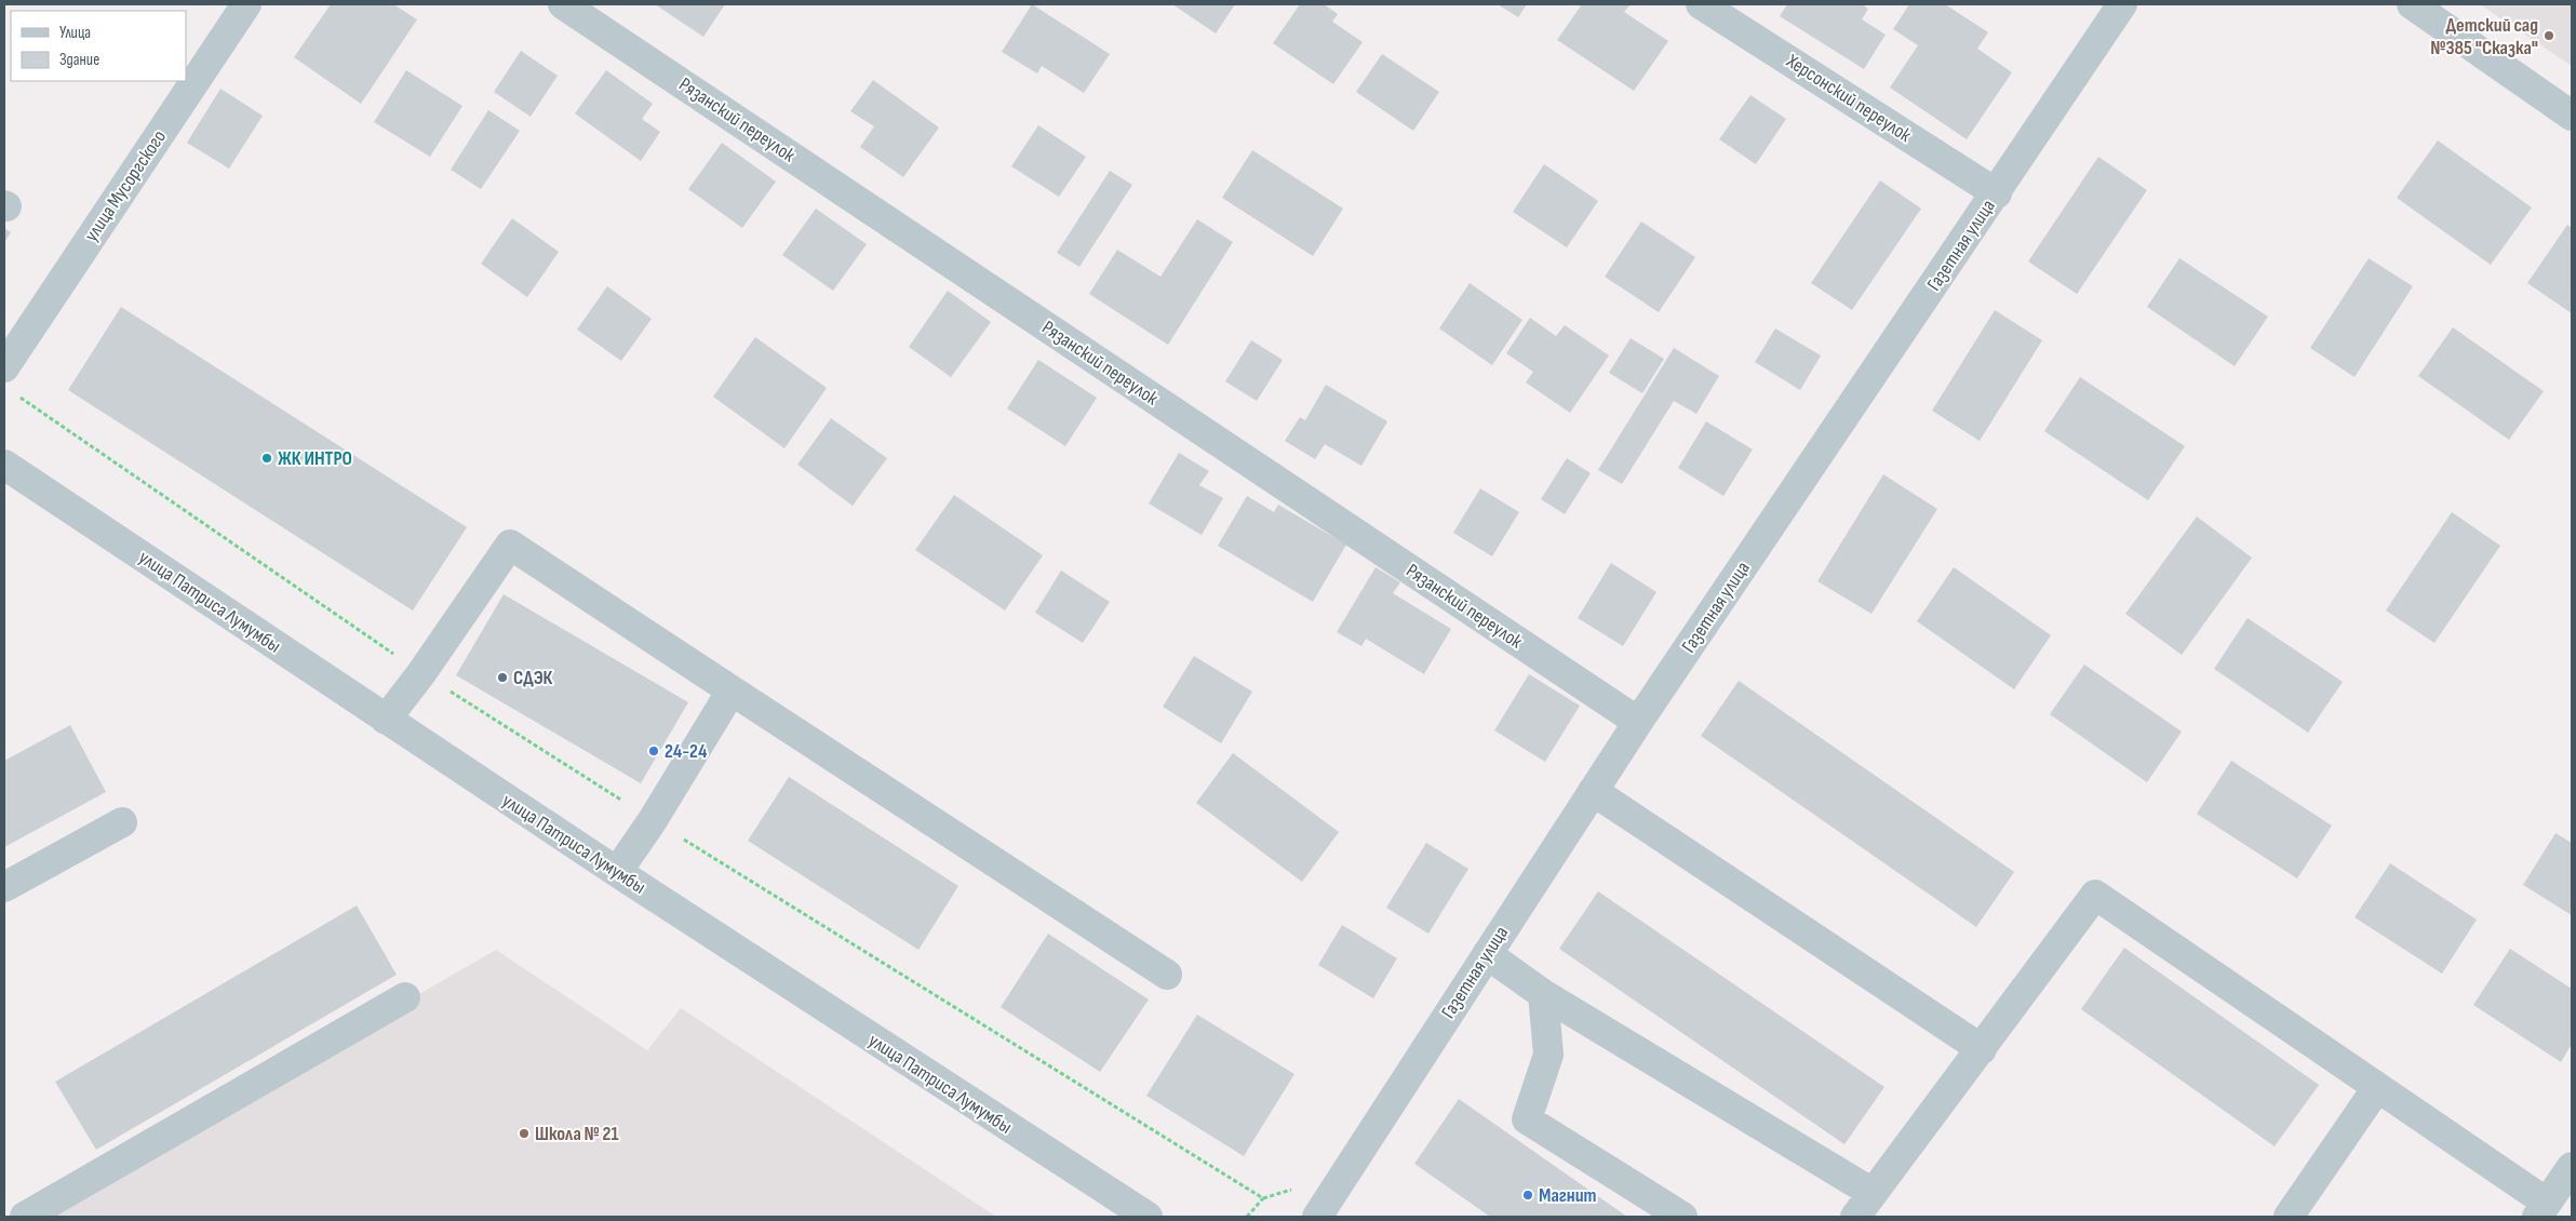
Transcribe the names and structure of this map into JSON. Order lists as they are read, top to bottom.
{
  "streets": {
    "street": [
      "Херсонский переулок",
      "Рязанский переулок",
      "улица Мусоргского",
      "Газетная улица",
      "улица Патриса Лумумбы"
    ]
  },
  "crossings": [
    ["Херсонский переулок", "Газетная улица"],
    ["Рязанский переулок", "Газетная улица"]
  ],
  "places": [
    "Детский сад №385 \"Сказка\"",
    "ЖК ИНТРО",
    "СДЭК",
    "24-24",
    "Школа № 21",
    "Магнит"
  ],
  "legend": ["Улица", "Здание"]
}
